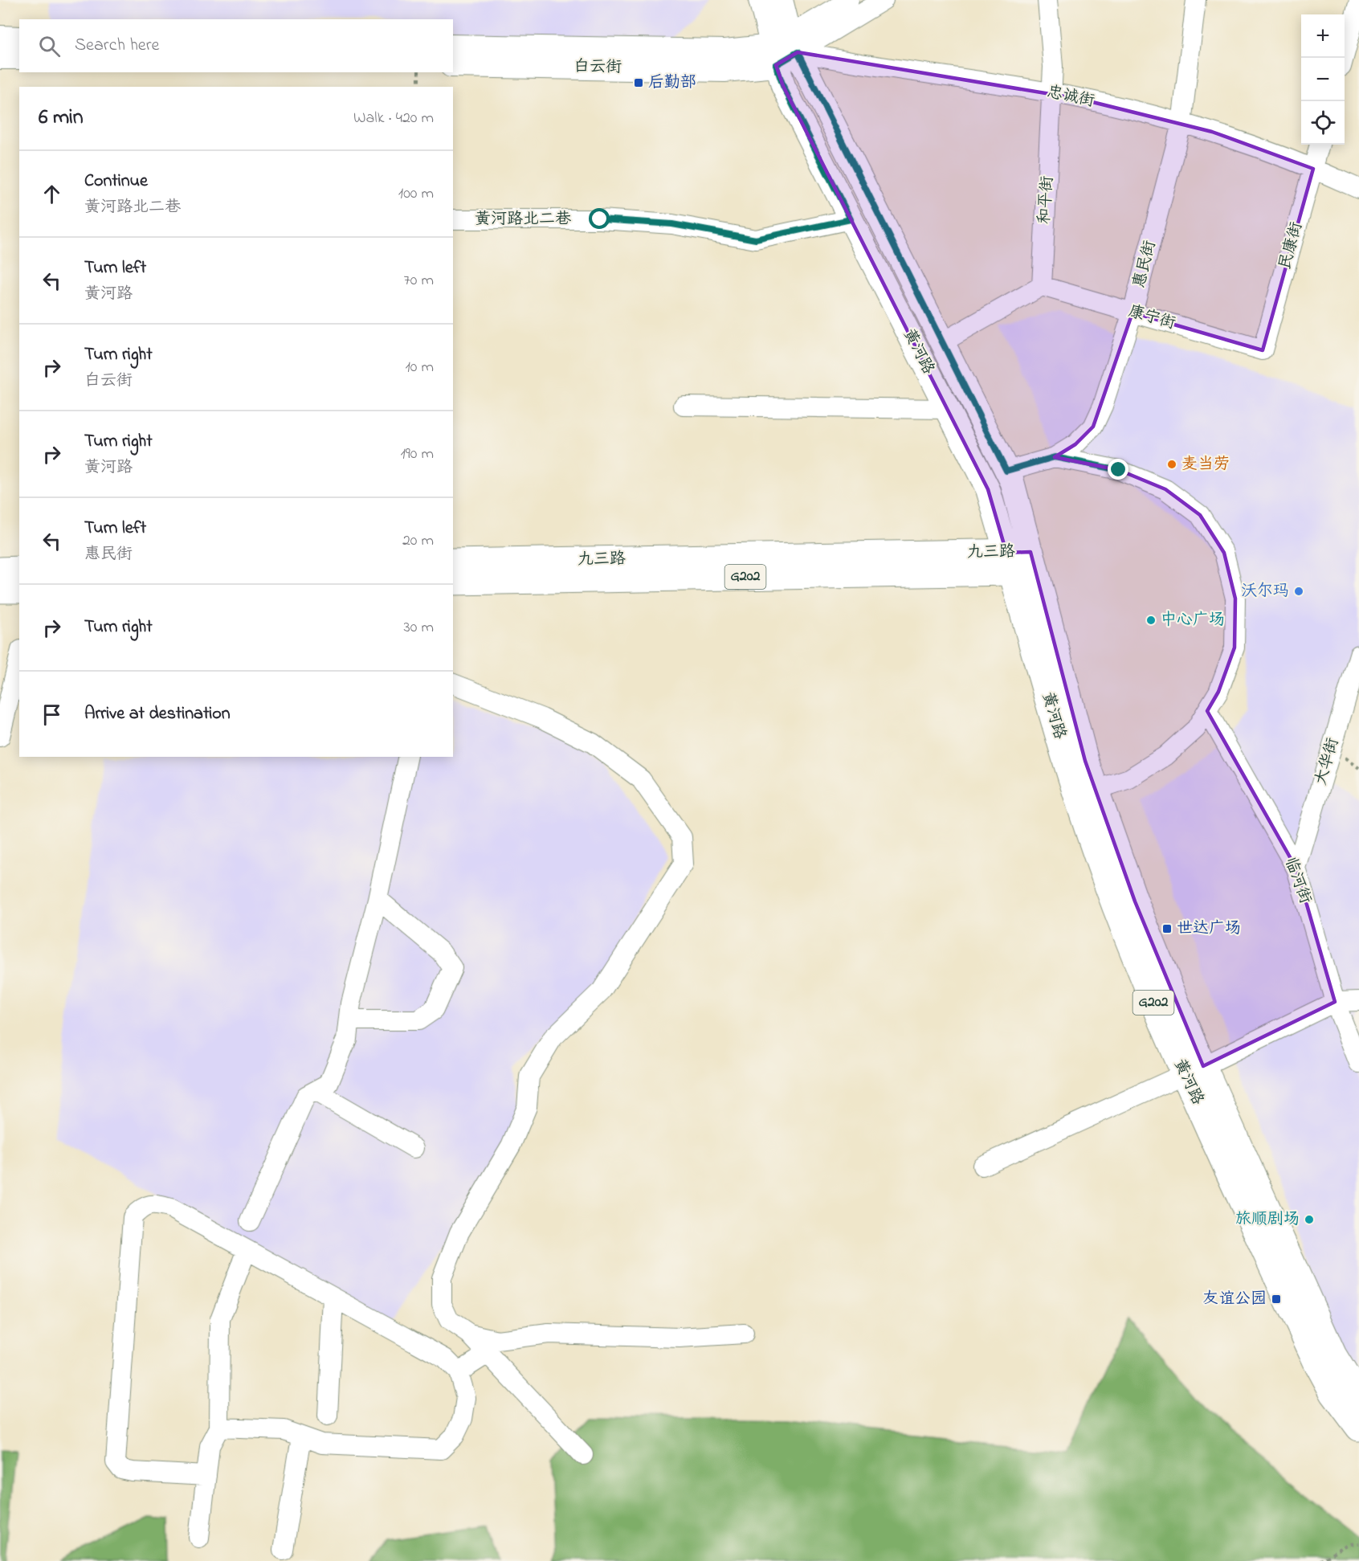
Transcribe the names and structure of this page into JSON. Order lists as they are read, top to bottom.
{
  "streets": {
    "highway": ["黄河路", "九三路", "G202"],
    "main road": ["白云街"],
    "street": [
      "忠诚街",
      "和平街",
      "黄河路北二巷",
      "民康街",
      "惠民街",
      "康宁街",
      "大华街",
      "临河街"
    ]
  },
  "crossings": [
    ["白云街", "忠诚街"],
    ["白云街", "黄河路"],
    ["忠诚街", "和平街"],
    ["忠诚街", "民康街"],
    ["忠诚街", "惠民街"],
    ["忠诚街", "黄河路"],
    ["和平街", "康宁街"],
    ["黄河路北二巷", "黄河路"],
    ["民康街", "康宁街"],
    ["惠民街", "康宁街"],
    ["惠民街", "黄河路"],
    ["黄河路", "九三路"],
    ["大华街", "临河街"]
  ],
  "places": {
    "transit": ["后勤部", "世达广场", "友谊公园"],
    "other": [
      "麦当劳",
      "沃尔玛",
      "中心广场",
      "旅顺剧场"
    ]
  },
  "page": {
    "map_buttons": ["+", "−"],
    "search": "Search here",
    "heading": ["6 min", "Walk · 420 m"],
    "list": [
      ["Continue", "黄河路北二巷", "100 m"],
      ["Turn left", "黄河路", "70 m"],
      ["Turn right", "白云街", "10 m"],
      ["Turn right", "黄河路", "190 m"],
      ["Turn left", "惠民街", "20 m"],
      ["Turn right", "30 m"],
      "Arrive at destination"
    ]
  }
}
